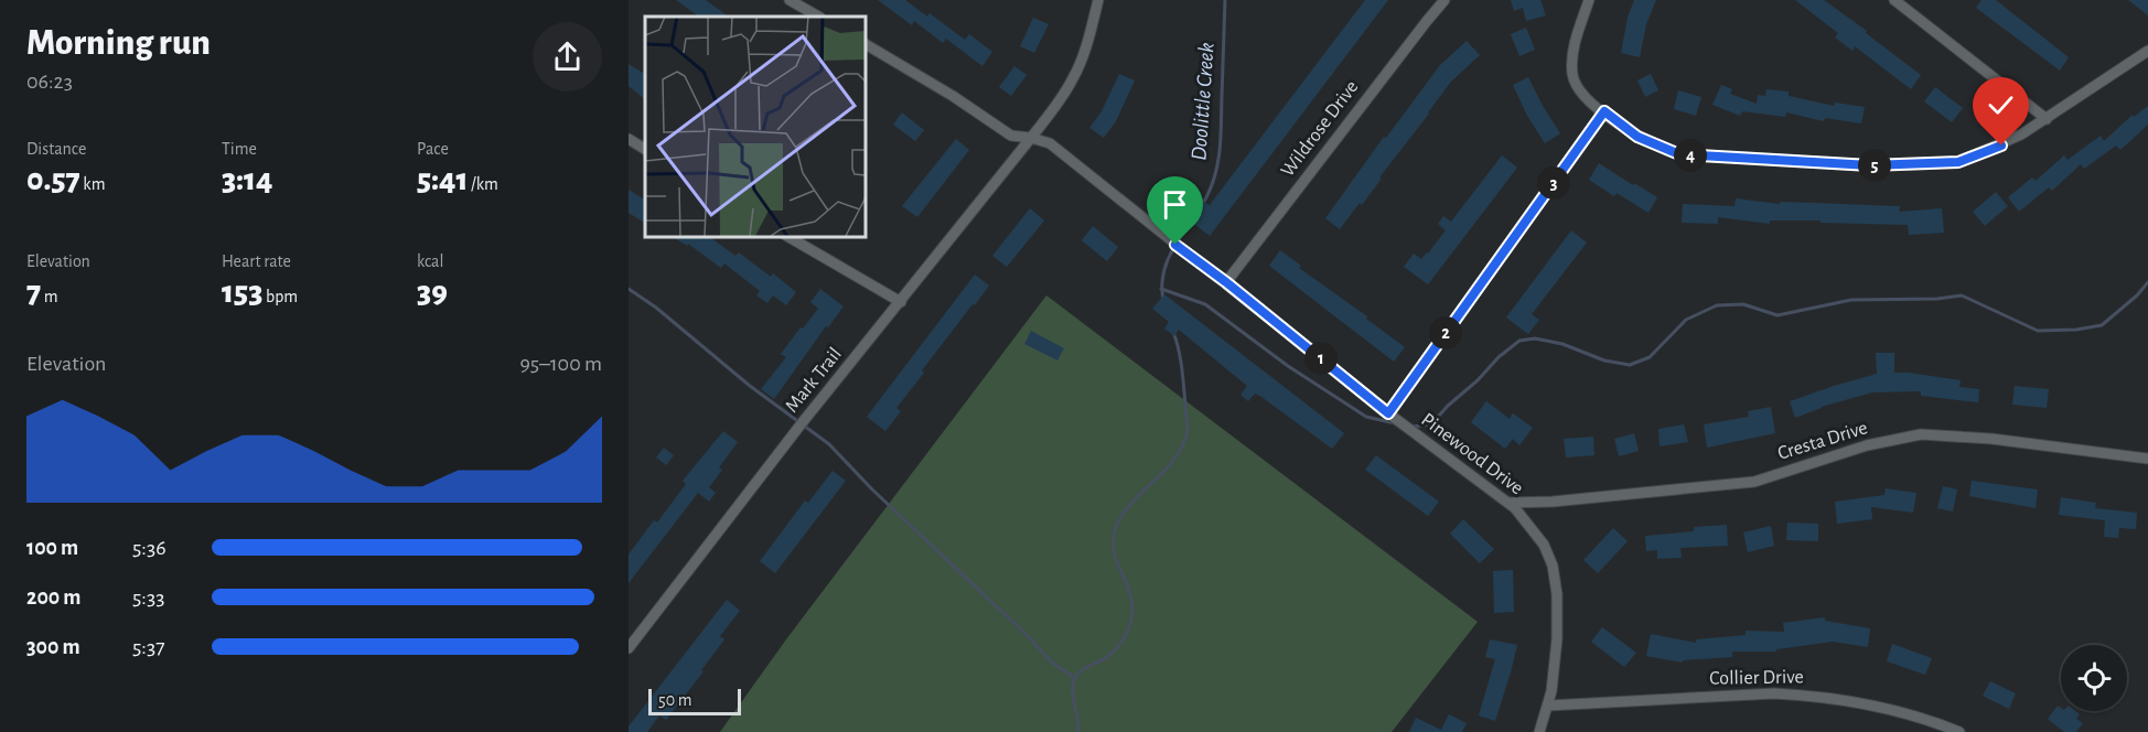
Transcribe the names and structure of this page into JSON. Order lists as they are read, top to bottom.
{
  "streets": {
    "street": [
      "Wildrose Drive",
      "Mark Trail",
      "Cresta Drive",
      "Pinewood Drive",
      "Collier Drive"
    ]
  },
  "crossings": [
    ["Wildrose Drive", "Pinewood Drive"],
    ["Mark Trail", "Pinewood Drive"],
    ["Cresta Drive", "Pinewood Drive"],
    ["Pinewood Drive", "Collier Drive"]
  ],
  "water": ["Doolittle Creek"],
  "scale_bar": "50 m",
  "page": {
    "heading": ["Morning run", "06:23"],
    "stats": [
      ["Distance", "0.57 km"],
      ["Time", "3:14"],
      ["Pace", "5:41 /km"],
      ["Elevation", "7 m"],
      ["Heart rate", "153 bpm"],
      ["kcal", "39"]
    ],
    "pins": [
      "4",
      "5",
      "3",
      "2",
      "1"
    ],
    "chart": ["Elevation", "95–100 m"],
    "list": [
      {
        "name": "100 m",
        "note": "5:36"
      },
      {
        "name": "200 m",
        "note": "5:33"
      },
      {
        "name": "300 m",
        "note": "5:37"
      }
    ],
    "scale": "50 m"
  }
}
